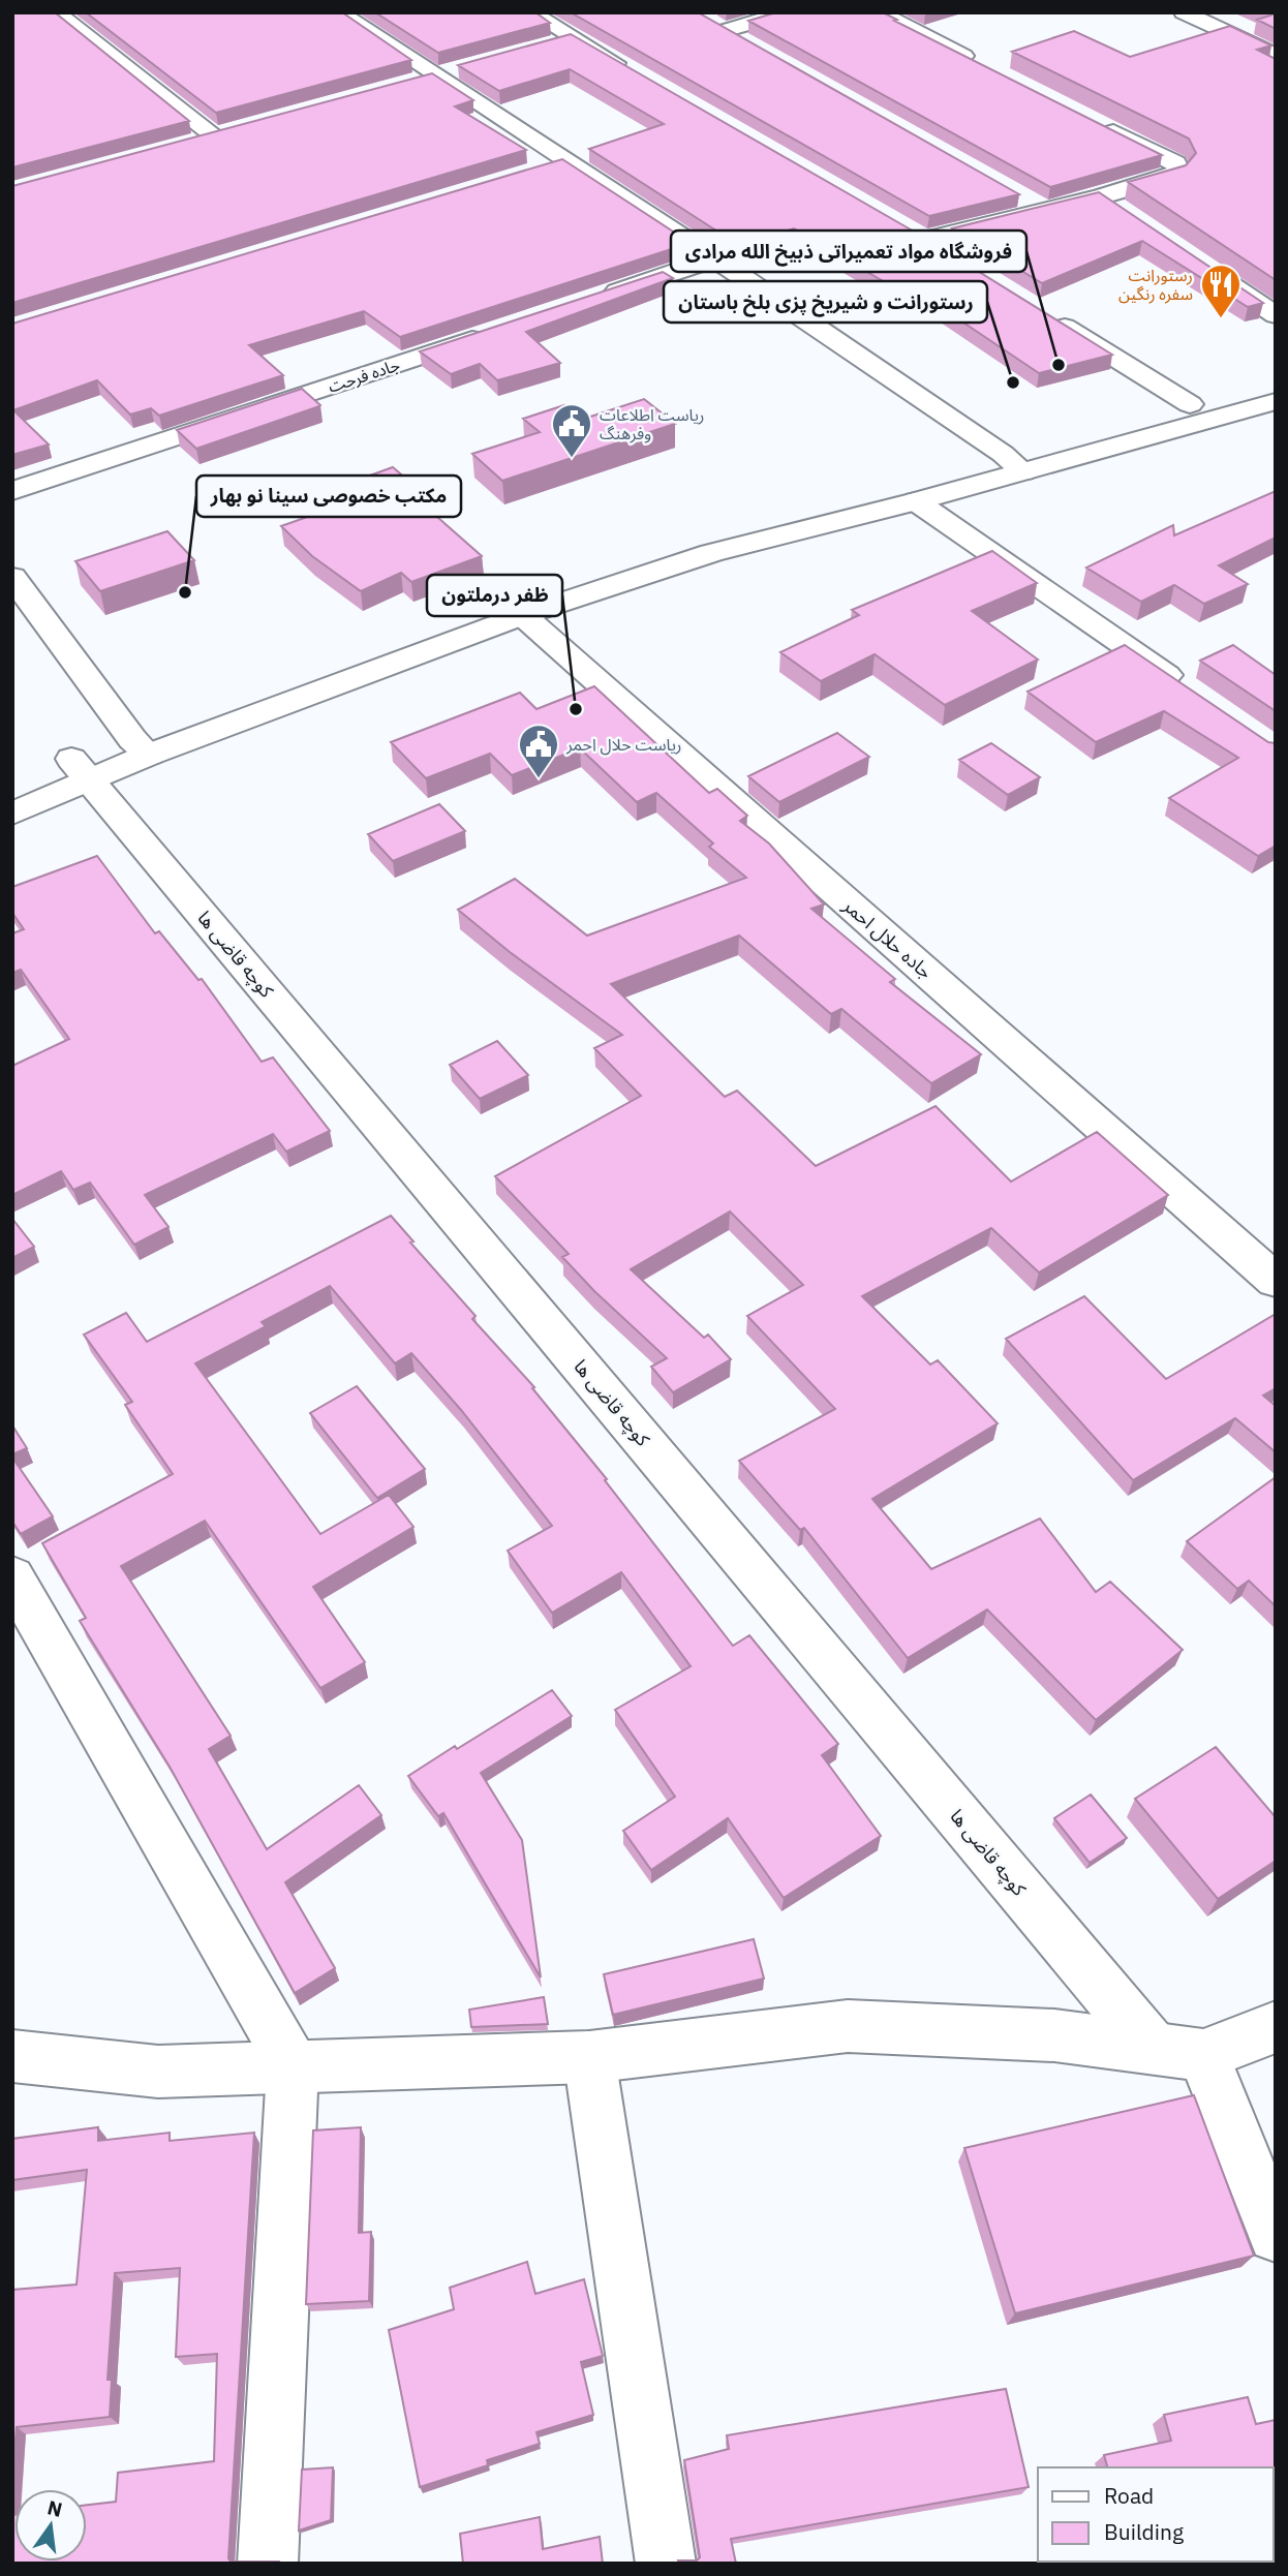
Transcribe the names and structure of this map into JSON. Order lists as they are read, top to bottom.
{
  "streets": {
    "street": ["جاده فرحت", "جاده حلال احمر", "کوچه قاضی ها"]
  },
  "places": {
    "restaurant": ["رستورانت سفره رنگین"],
    "other": [
      "فروشگاه مواد تعمیراتی ذبیخ الله مرادی",
      "رستورانت و شیریخ پزی بلخ باستان",
      "مکتب خصوصی سینا نو بهار",
      "ظفر درملتون"
    ],
    "public building": ["ریاست اطلاعات وفرهنگ", "ریاست حلال احمر"]
  },
  "legend": ["Road", "Building"],
  "north": "top"
}
